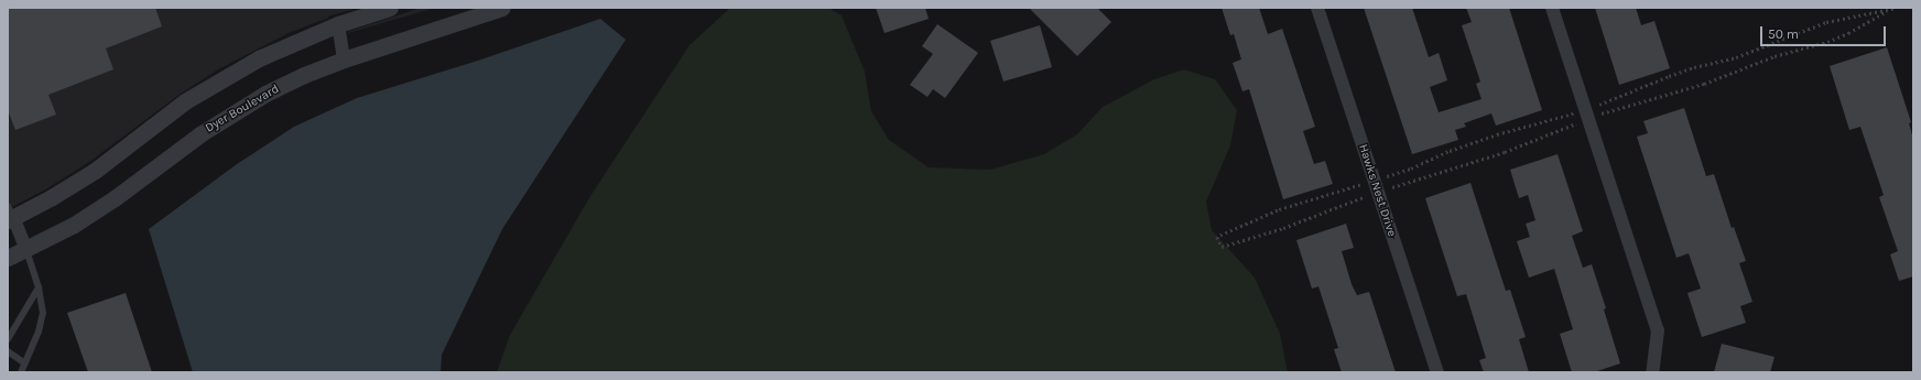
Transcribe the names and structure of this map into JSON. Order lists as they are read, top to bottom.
{
  "streets": {
    "street": ["Dyer Boulevard", "Hawks Nest Drive"]
  },
  "scale_bar": "50 m"
}
